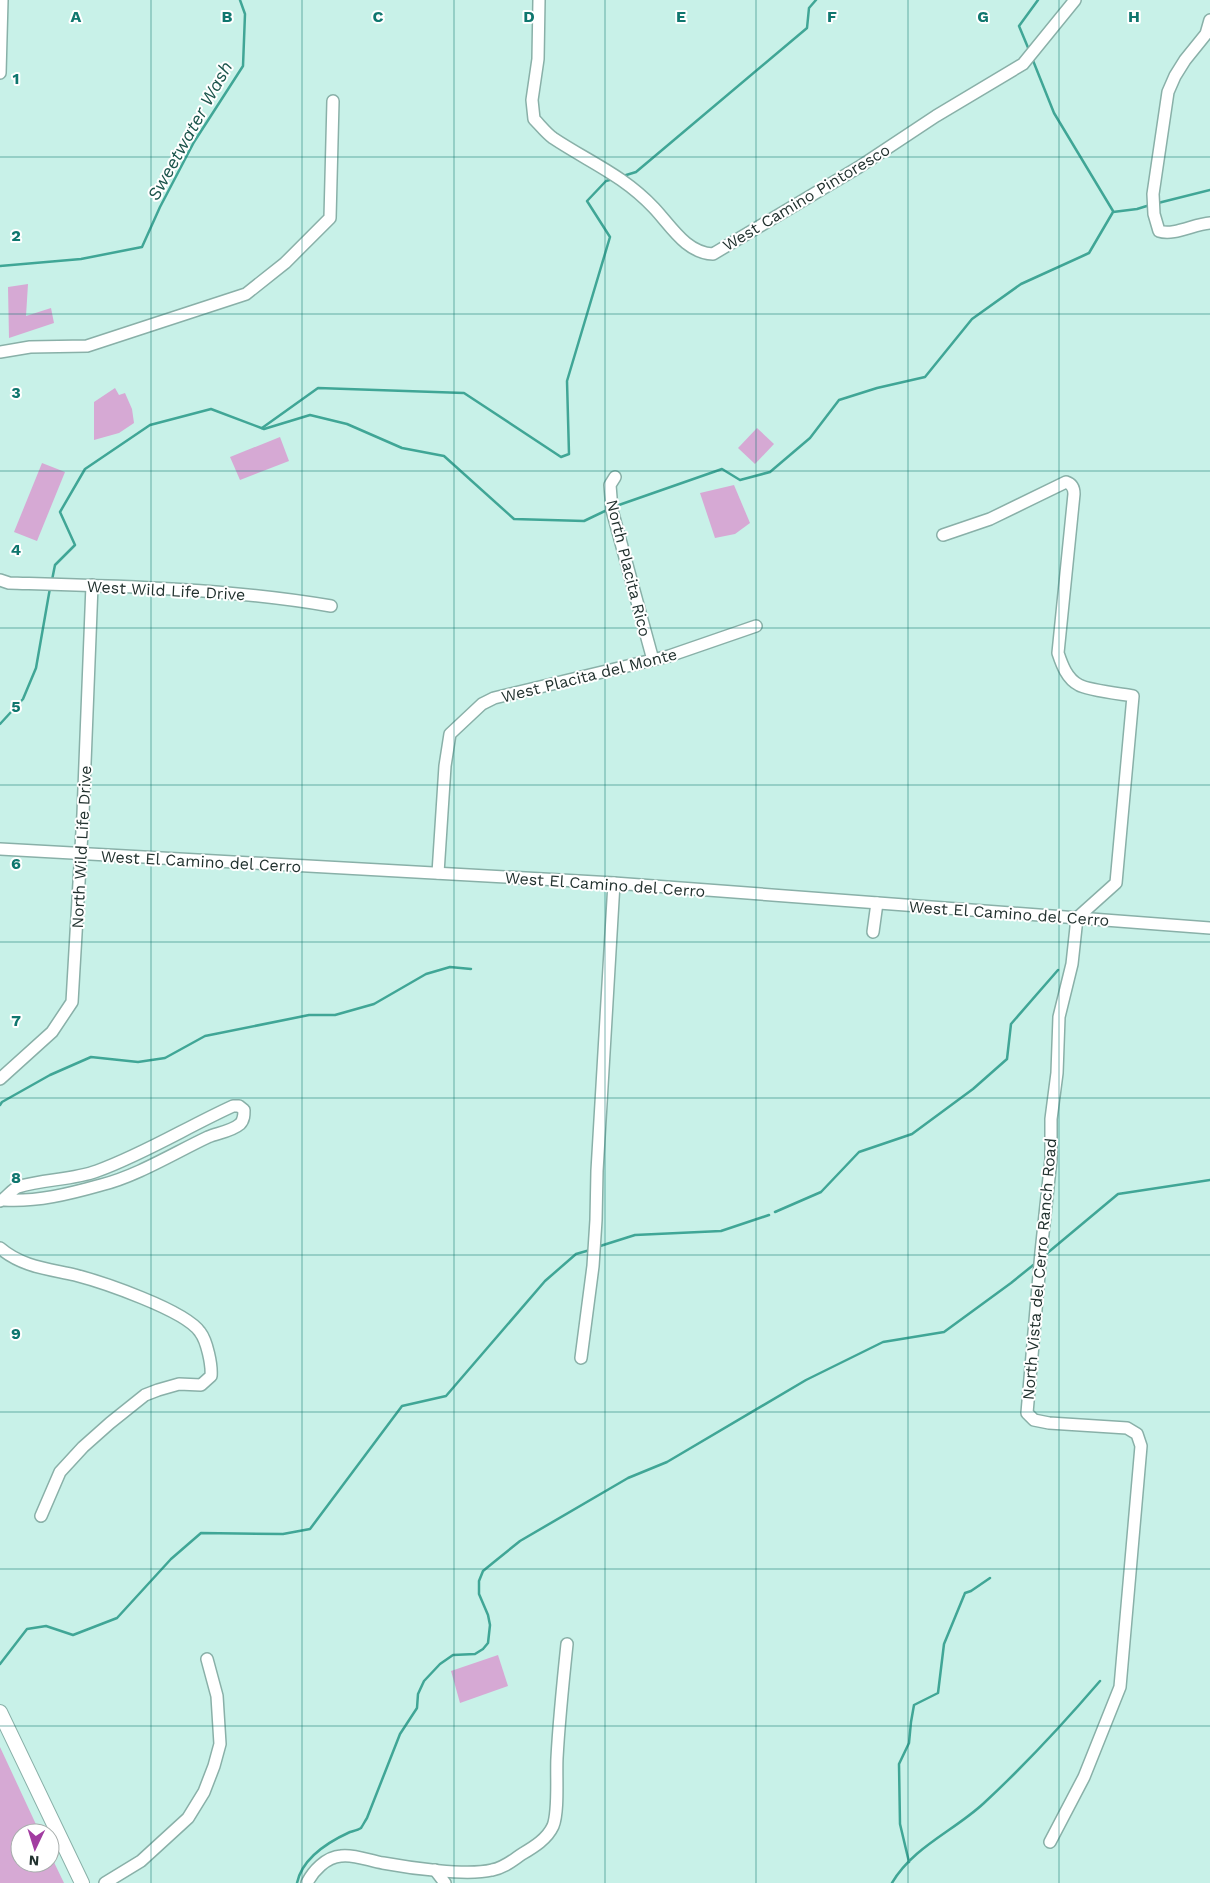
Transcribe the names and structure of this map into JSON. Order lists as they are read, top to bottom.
{
  "streets": {
    "street": [
      "West Camino Pintoresco",
      "North Placita Rico",
      "West Wild Life Drive",
      "West Placita del Monte",
      "North Wild Life Drive",
      "West El Camino del Cerro",
      "North Vista del Cerro Ranch Road"
    ]
  },
  "crossings": [
    ["North Placita Rico", "West Placita del Monte"],
    ["West Wild Life Drive", "North Wild Life Drive"],
    ["West Placita del Monte", "West El Camino del Cerro"],
    ["North Wild Life Drive", "West El Camino del Cerro"],
    ["West El Camino del Cerro", "North Vista del Cerro Ranch Road"]
  ],
  "water": ["Sweetwater Wash"],
  "north": "bottom",
  "grid": {
    "columns": [
      "A",
      "B",
      "C",
      "D",
      "E",
      "F",
      "G",
      "H"
    ],
    "rows": [
      "1",
      "2",
      "3",
      "4",
      "5",
      "6",
      "7",
      "8",
      "9"
    ]
  }
}
